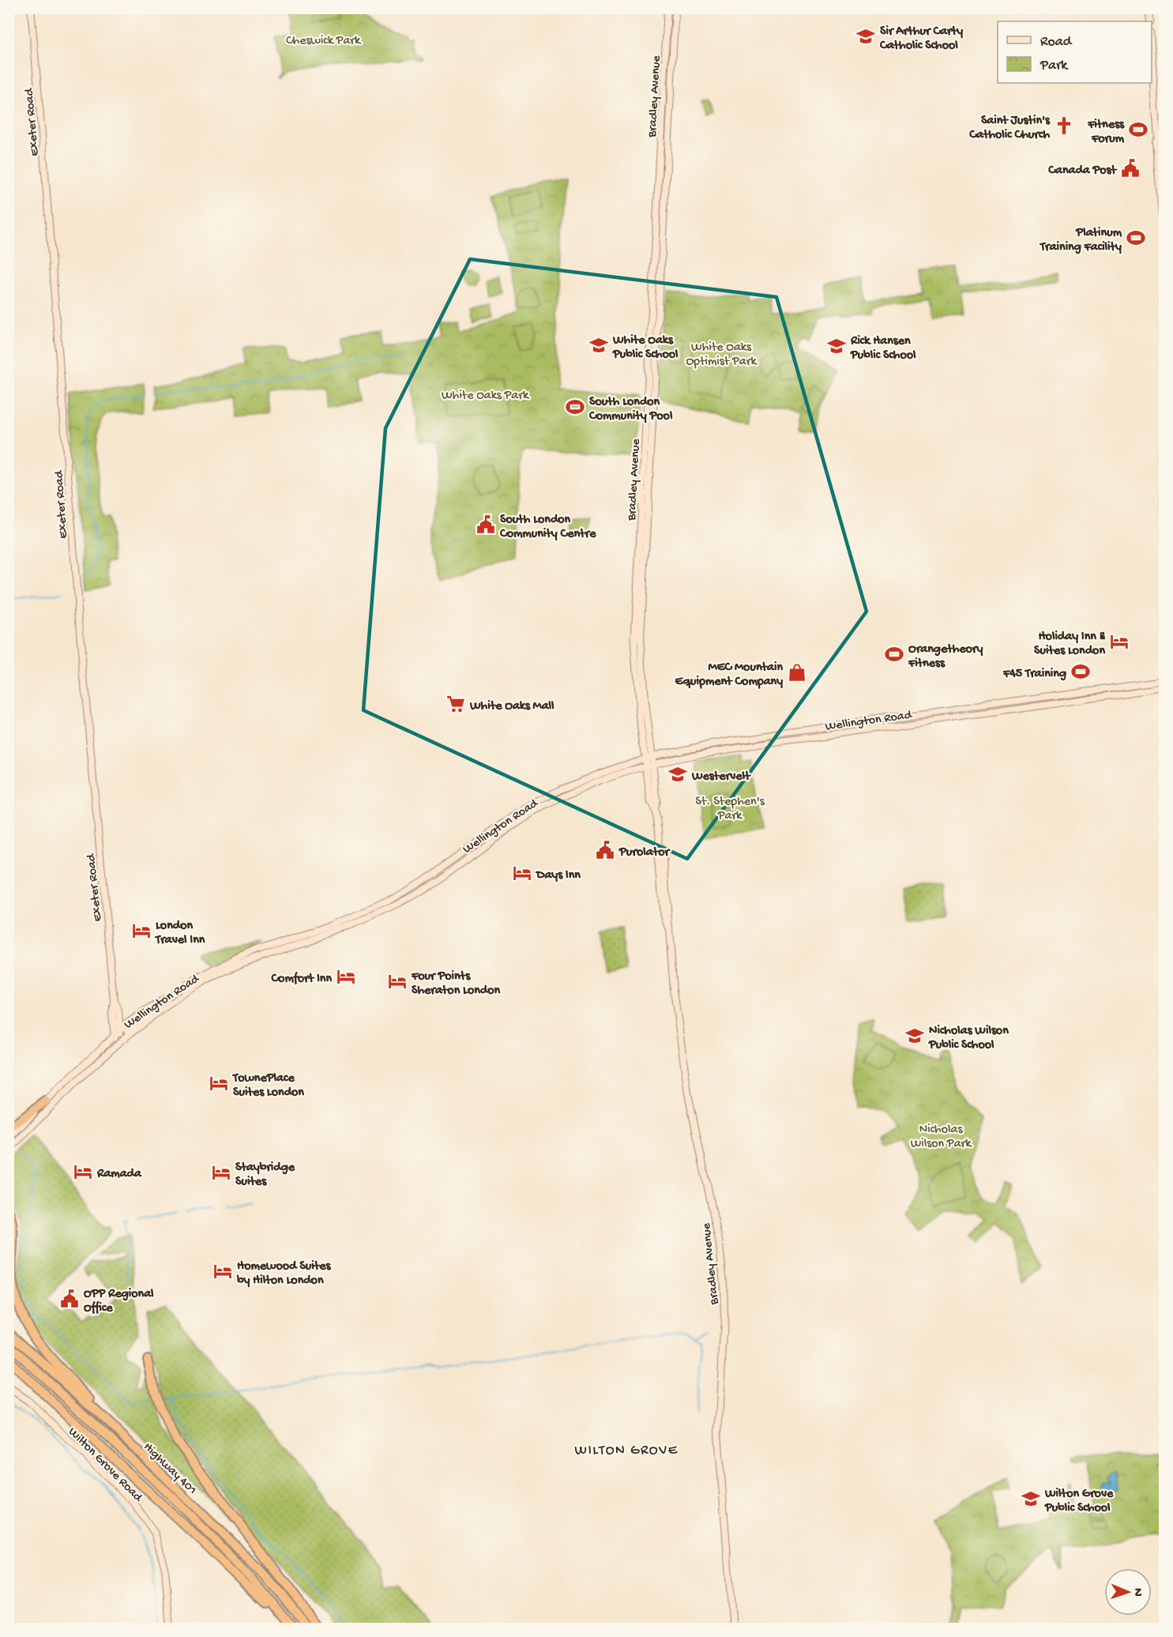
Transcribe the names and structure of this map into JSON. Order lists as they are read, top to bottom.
{
  "streets": {
    "highway": ["Highway 401"],
    "main road": [
      "Bradley Avenue",
      "Exeter Road",
      "Wellington Road",
      "Wilton Grove Road"
    ]
  },
  "crossings": [
    ["Bradley Avenue", "Wellington Road"],
    ["Exeter Road", "Wellington Road"]
  ],
  "districts": ["WILTON GROVE"],
  "parks": [
    "Cheswick Park",
    "White Oaks Optimist Park",
    "White Oaks Park",
    "St. Stephen's Park",
    "Nicholas Wilson Park"
  ],
  "places": {
    "school or university": [
      "Sir Arthur Carty Catholic School",
      "White Oaks Public School",
      "Rick Hansen Public School",
      "Westervelt",
      "Nicholas Wilson Public School",
      "Wilton Grove Public School"
    ],
    "church": ["Saint Justin's Catholic Church"],
    "sports": [
      "Fitness Forum",
      "Platinum Training Facility",
      "South London Community Pool",
      "Orangetheory Fitness",
      "F45 Training"
    ],
    "public building": [
      "Canada Post",
      "South London Community Centre",
      "Purolator",
      "OPP Regional Office"
    ],
    "hotel": [
      "Holiday Inn & Suites London",
      "Days Inn",
      "London Travel Inn",
      "Comfort Inn",
      "Four Points Sheraton London",
      "TownePlace Suites London",
      "Ramada",
      "Staybridge Suites",
      "Homewood Suites by Hilton London"
    ],
    "shop": ["MEC Mountain Equipment Company"],
    "supermarket": ["White Oaks Mall"]
  },
  "legend": ["Road", "Park"],
  "north": "right"
}
